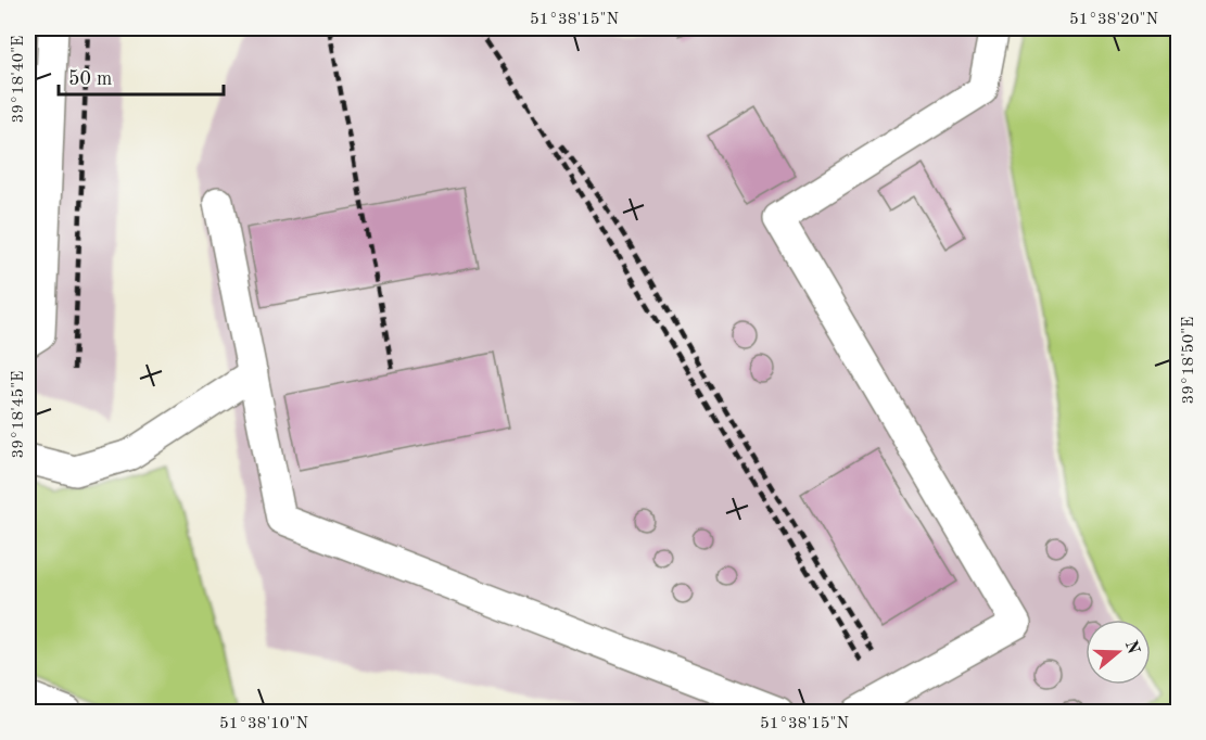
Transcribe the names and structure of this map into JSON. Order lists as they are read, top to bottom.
{
  "scale_bar": "50 m",
  "north": "right",
  "coordinates": [
    "51°38'15\"N",
    "51°38'20\"N",
    "39°18'40\"E",
    "39°18'50\"E",
    "39°18'45\"E",
    "51°38'10\"N"
  ]
}
